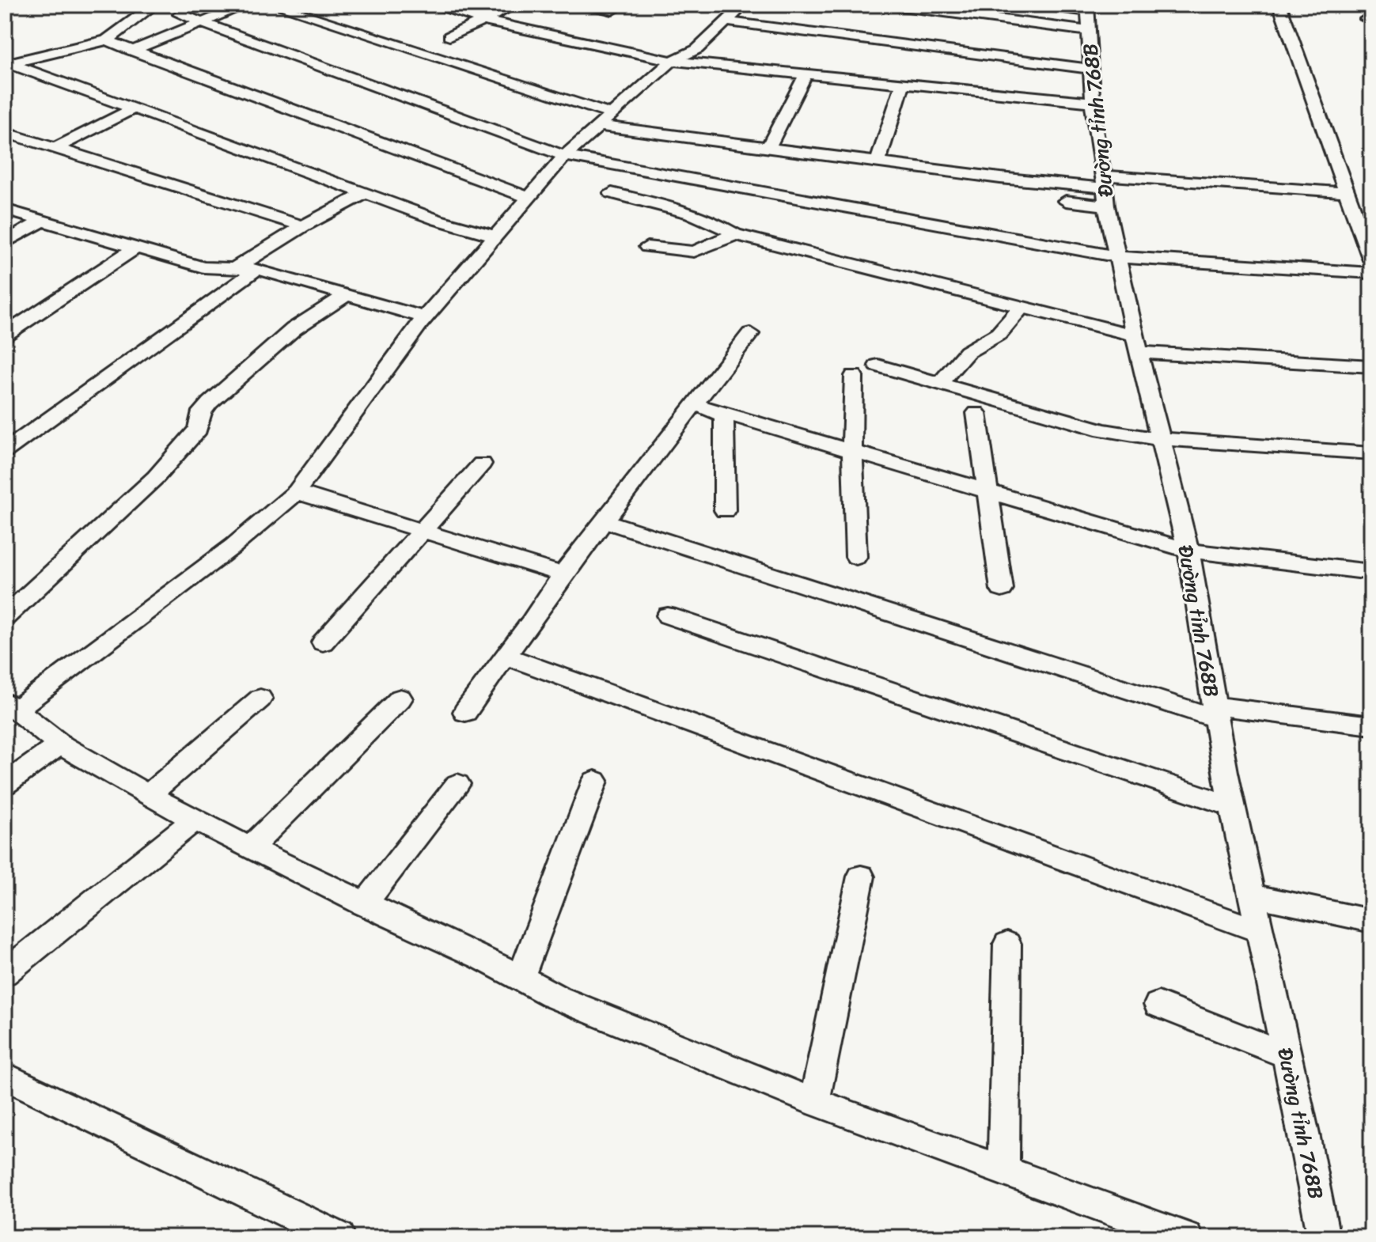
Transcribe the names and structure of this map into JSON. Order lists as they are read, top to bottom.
{
  "streets": {
    "street": ["Đường tỉnh 768B"]
  }
}
